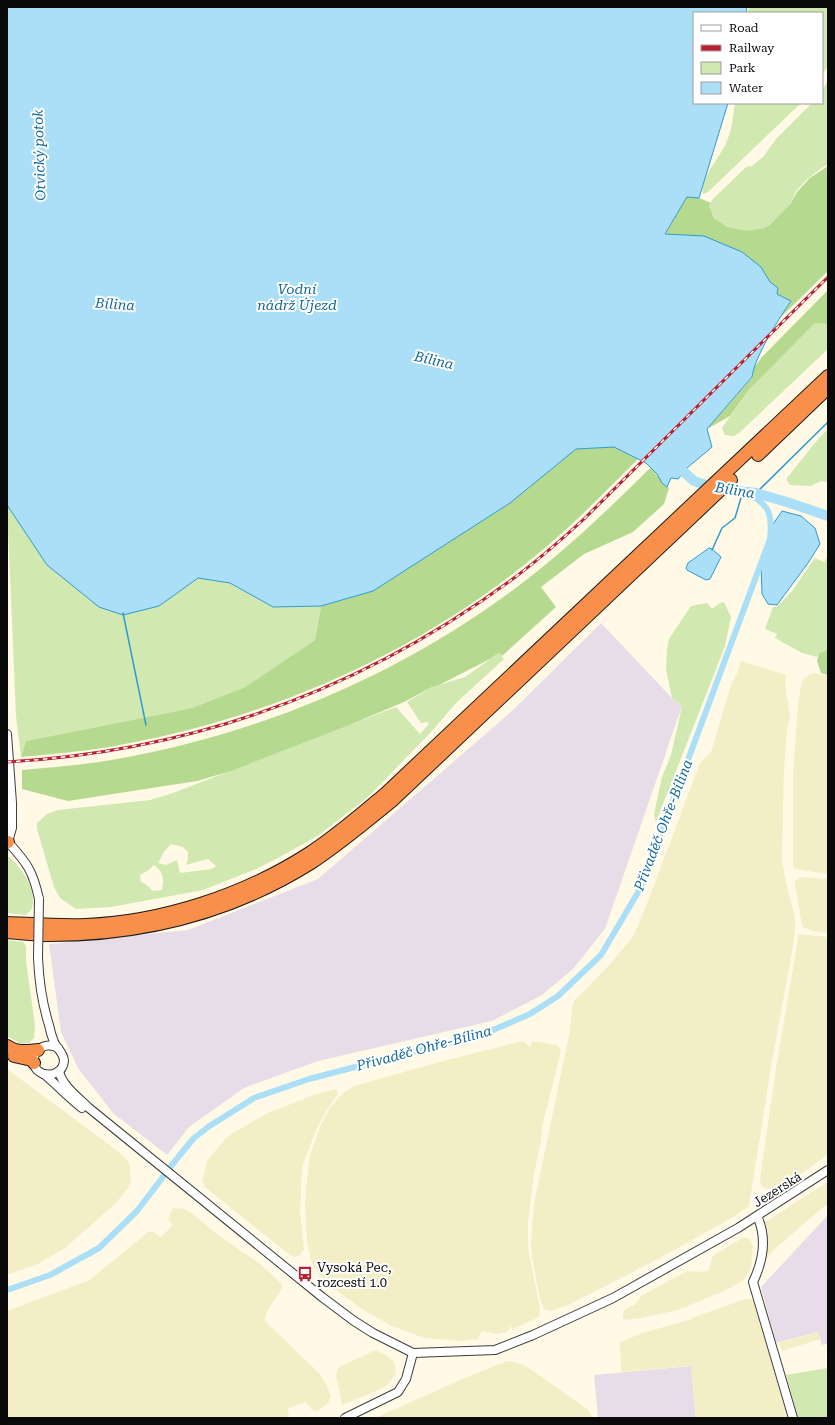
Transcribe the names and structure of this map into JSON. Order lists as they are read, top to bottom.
{
  "streets": {
    "street": ["Jezerská"]
  },
  "water": [
    "Otvický potok",
    "Vodní nádrž Újezd",
    "Bílina",
    "Přivaděč Ohře-Bílina"
  ],
  "places": {
    "bus stop": ["Vysoká Pec, rozcestí 1.0"]
  },
  "legend": [
    "Road",
    "Railway",
    "Park",
    "Water"
  ]
}
